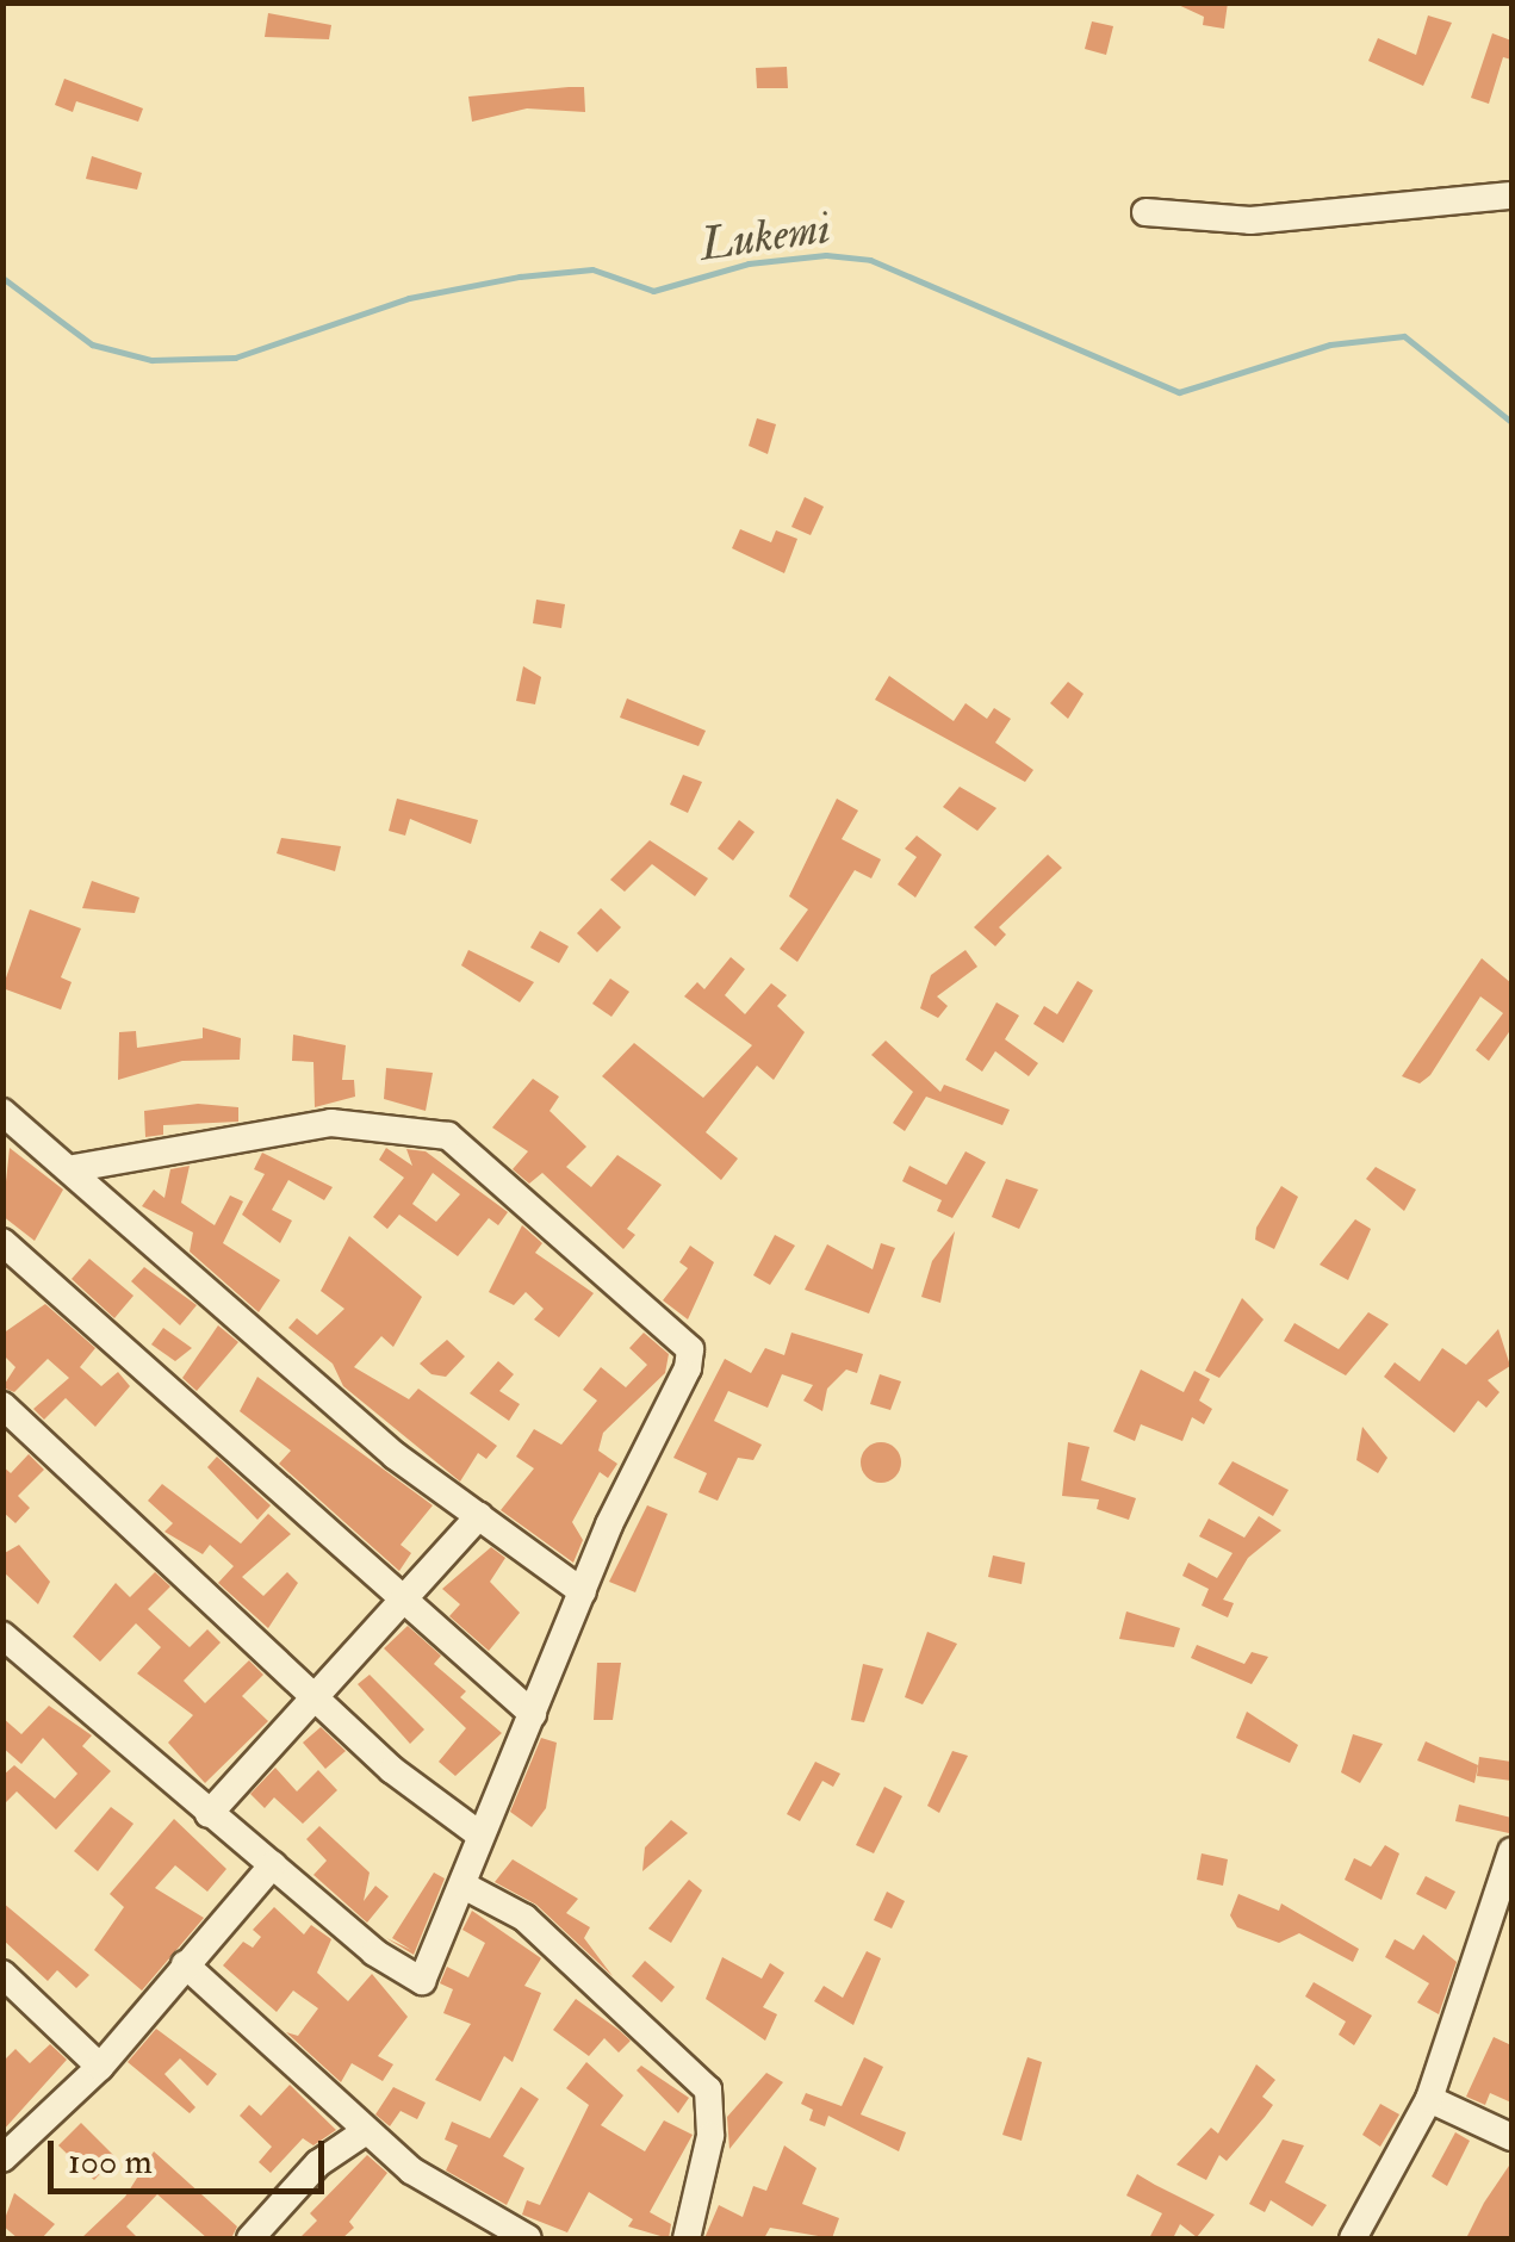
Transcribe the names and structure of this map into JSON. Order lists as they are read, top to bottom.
{
  "water": ["Lukemi"],
  "scale_bar": "100 m"
}
